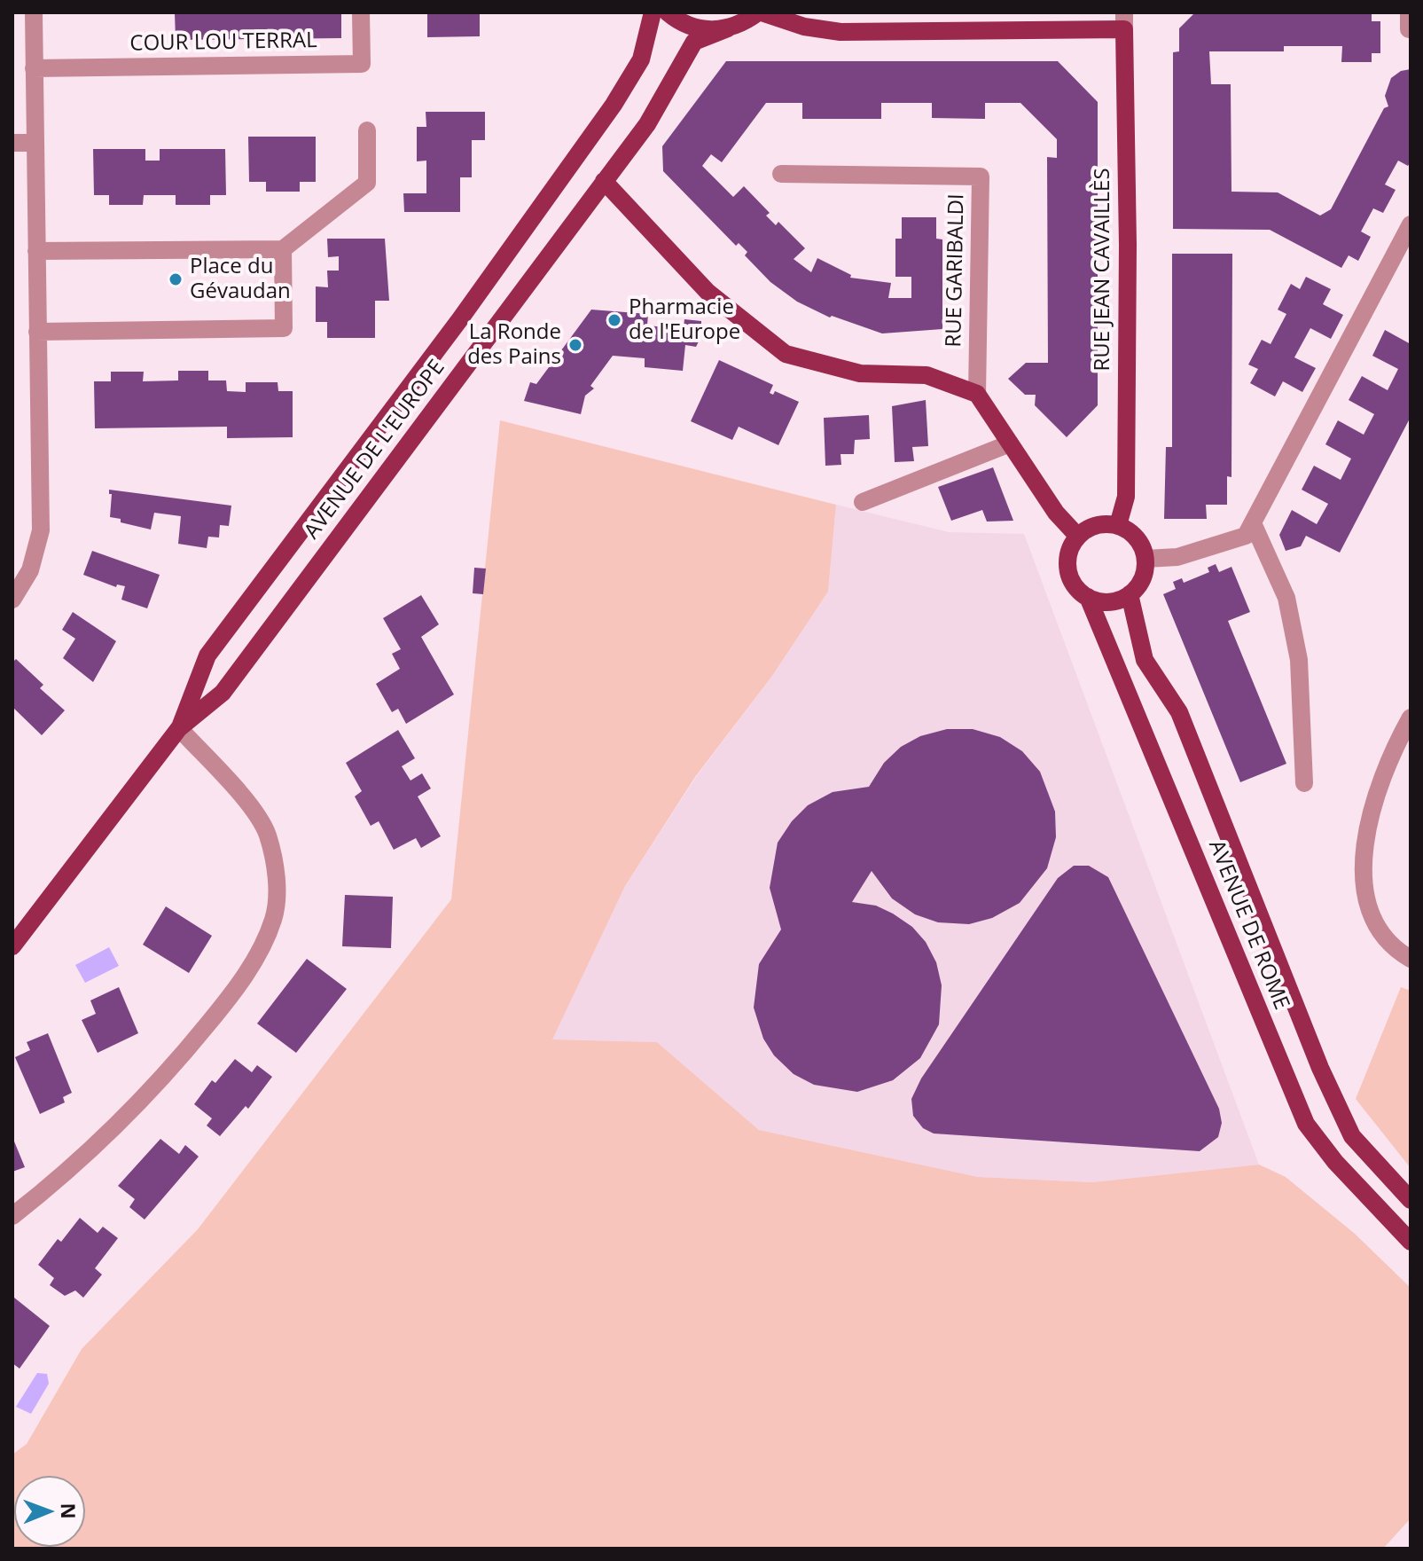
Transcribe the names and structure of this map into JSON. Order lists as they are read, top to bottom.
{
  "streets": {
    "main road": ["RUE JEAN CAVAILLÈS", "AVENUE DE L'EUROPE", "AVENUE DE ROME"],
    "street": ["COUR LOU TERRAL", "RUE GARIBALDI"]
  },
  "crossings": [
    ["RUE JEAN CAVAILLÈS", "AVENUE DE ROME"]
  ],
  "places": ["Place du Gévaudan", "Pharmacie de l'Europe", "La Ronde des Pains"],
  "north": "right"
}
